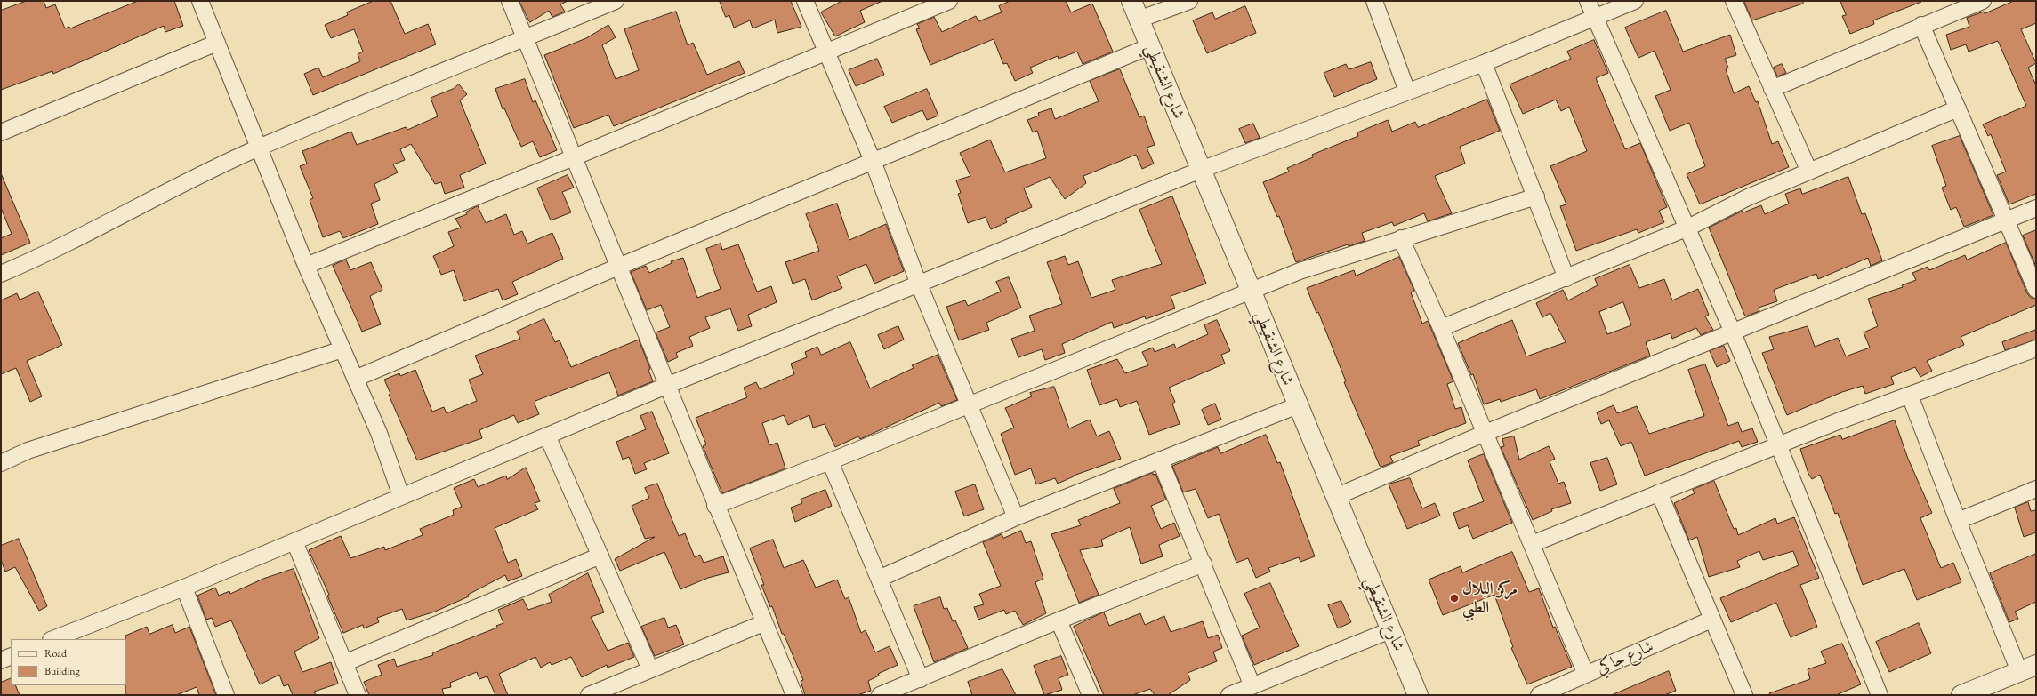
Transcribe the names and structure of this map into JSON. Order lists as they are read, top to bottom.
{
  "streets": {
    "street": ["شارع الشنقيطي", "شارع جاكي"]
  },
  "places": ["مركز البلال الطبي"],
  "legend": ["Road", "Building"]
}
